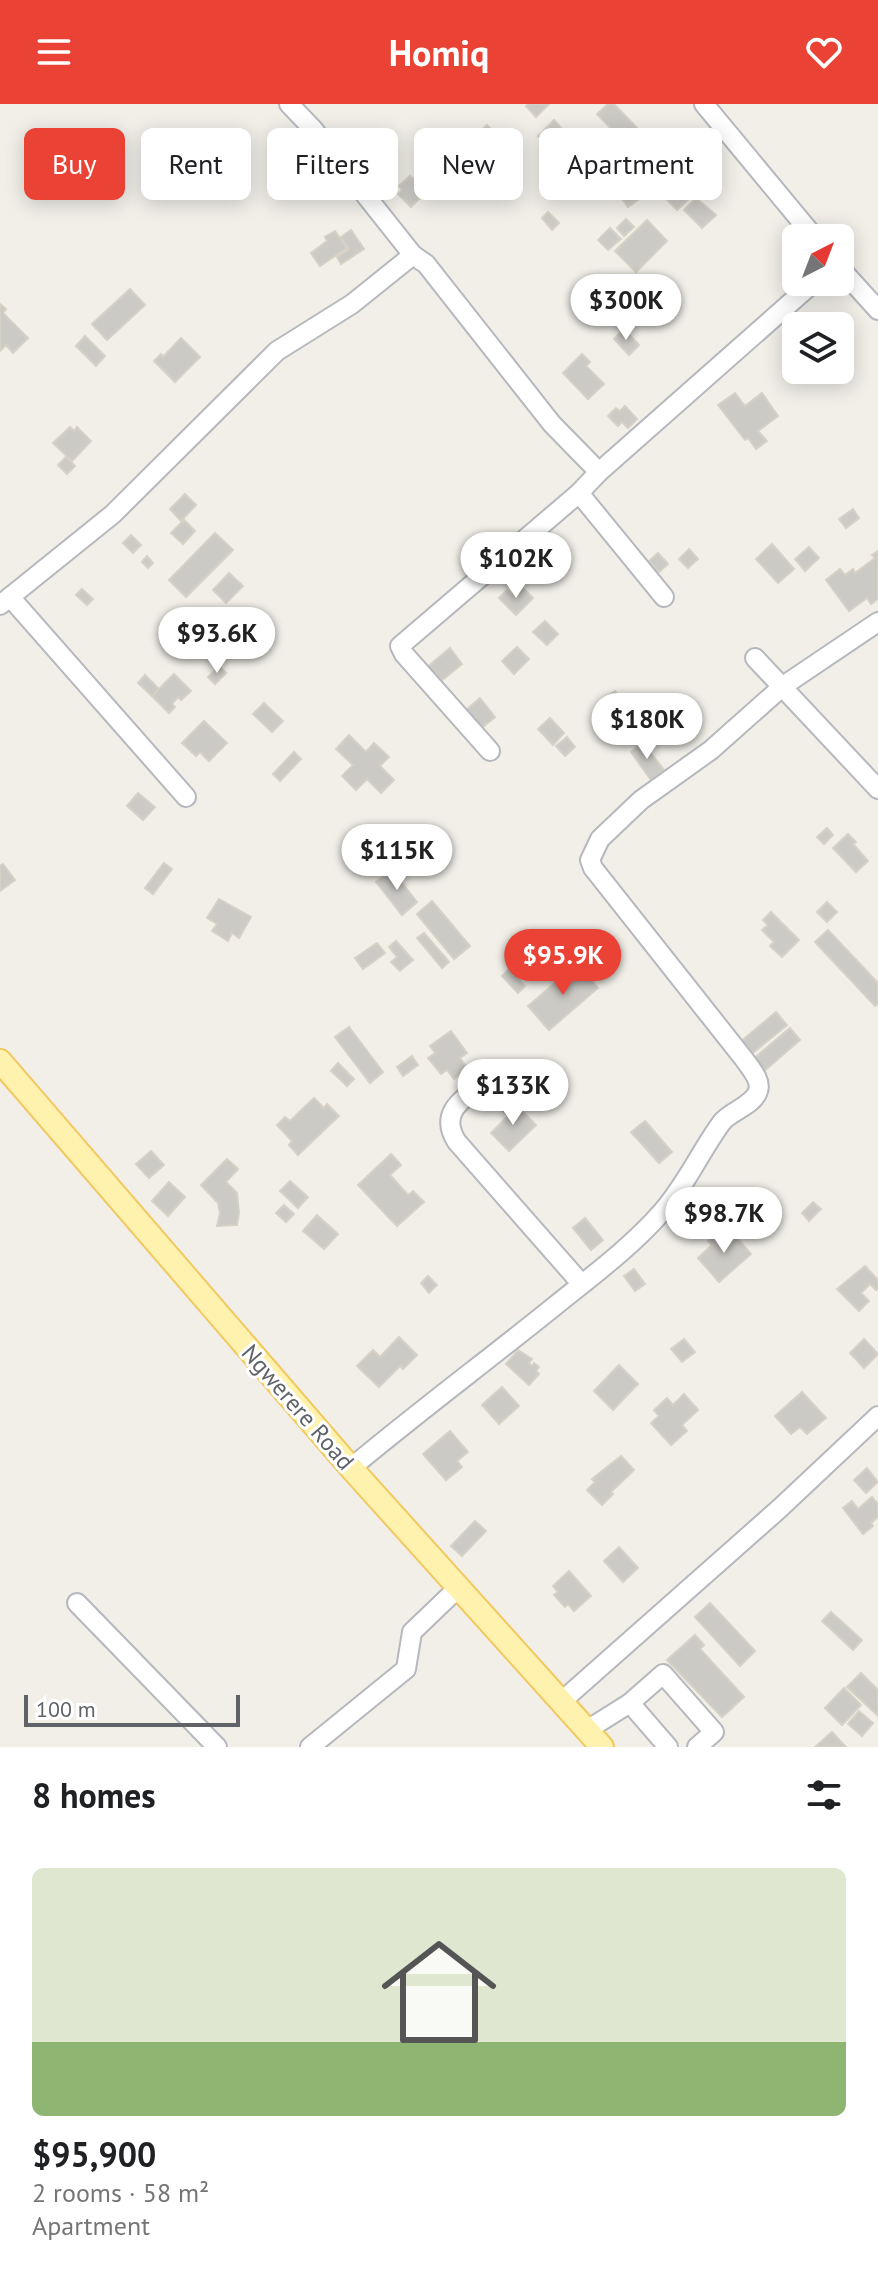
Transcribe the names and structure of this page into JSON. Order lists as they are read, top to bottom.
{
  "streets": {
    "main road": ["Ngwerere Road"]
  },
  "scale_bar": "100 m",
  "north": "top right",
  "page": {
    "header": "Homiq",
    "chip": [
      "Buy",
      "Rent",
      "Filters",
      "New",
      "Apartment"
    ],
    "price": [
      "$300K",
      "$102K",
      "$93.6K",
      "$180K",
      "$115K",
      "$95.9K",
      "$133K",
      "$98.7K"
    ],
    "scale": "100 m",
    "heading": "8 homes",
    "list": [
      {
        "name": "$95,900",
        "note": "2 rooms · 58 m² · Apartment"
      }
    ]
  }
}
